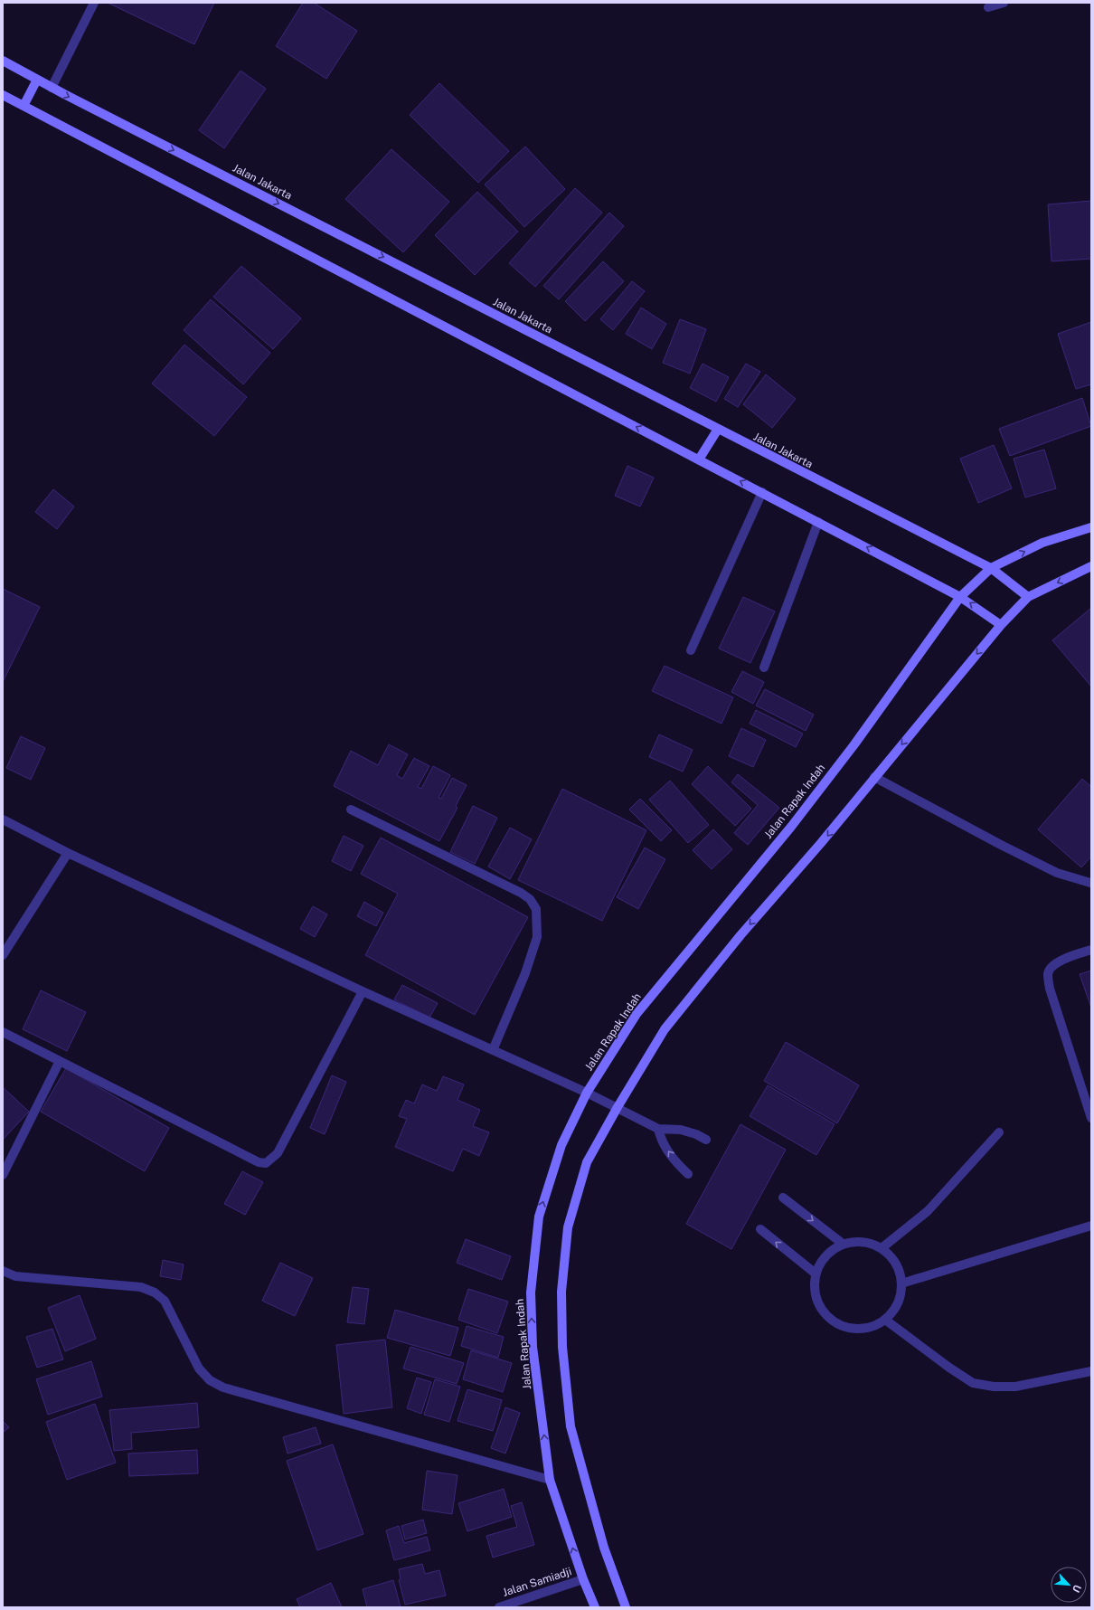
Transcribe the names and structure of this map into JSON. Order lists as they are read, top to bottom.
{
  "streets": {
    "main road": ["Jalan Jakarta", "Jalan Rapak Indah"],
    "street": ["Jalan Samiadji"]
  },
  "crossings": [
    ["Jalan Jakarta", "Jalan Rapak Indah"],
    ["Jalan Rapak Indah", "Jalan Samiadji"]
  ],
  "north": "bottom right"
}
